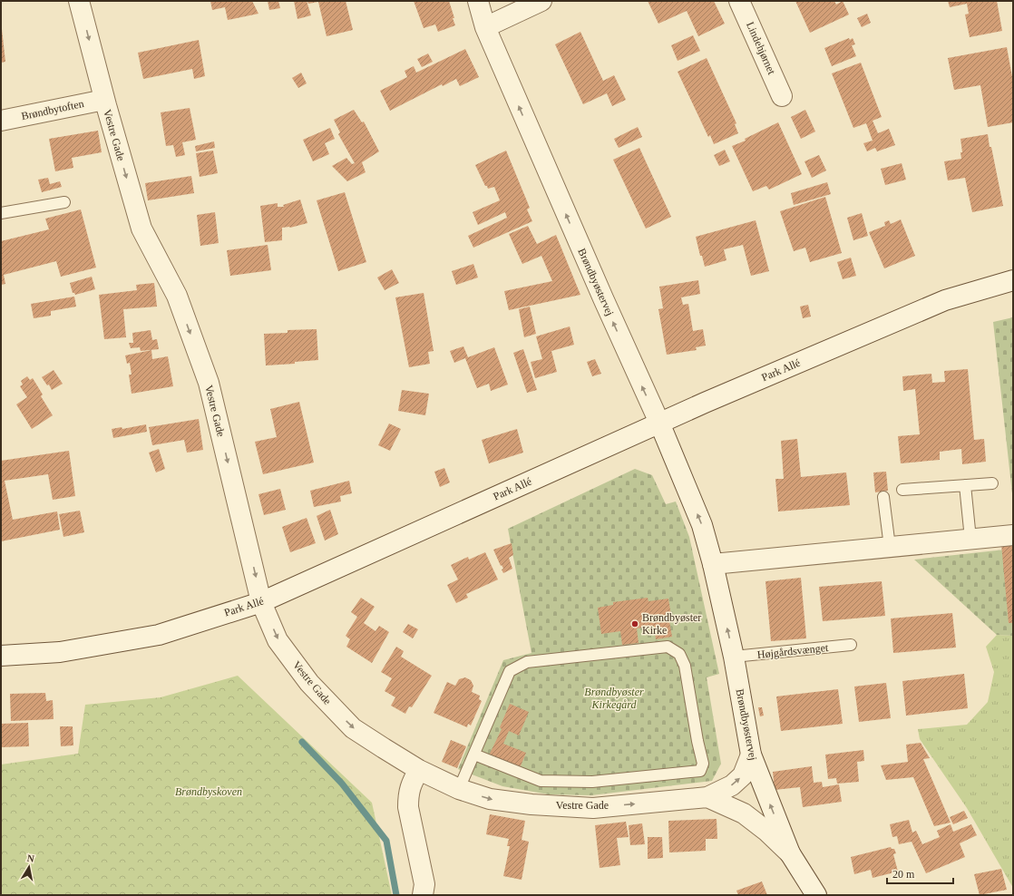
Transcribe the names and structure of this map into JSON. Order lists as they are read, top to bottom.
{
  "streets": {
    "street": [
      "Lindehjørnet",
      "Brøndbytoften",
      "Vestre Gade",
      "Brøndbyøstervej",
      "Park Allé"
    ],
    "lane": ["Højgårdsvænget"]
  },
  "crossings": [
    ["Brøndbytoften", "Vestre Gade"],
    ["Vestre Gade", "Brøndbyøstervej"],
    ["Vestre Gade", "Park Allé"],
    ["Brøndbyøstervej", "Park Allé"],
    ["Brøndbyøstervej", "Højgårdsvænget"]
  ],
  "one_way": ["Vestre Gade", "Brøndbyøstervej"],
  "parks": ["Brøndbyøster Kirkegård", "Brøndbyskoven"],
  "places": ["Brøndbyøster Kirke"],
  "scale_bar": "20 m",
  "north": "top"
}
